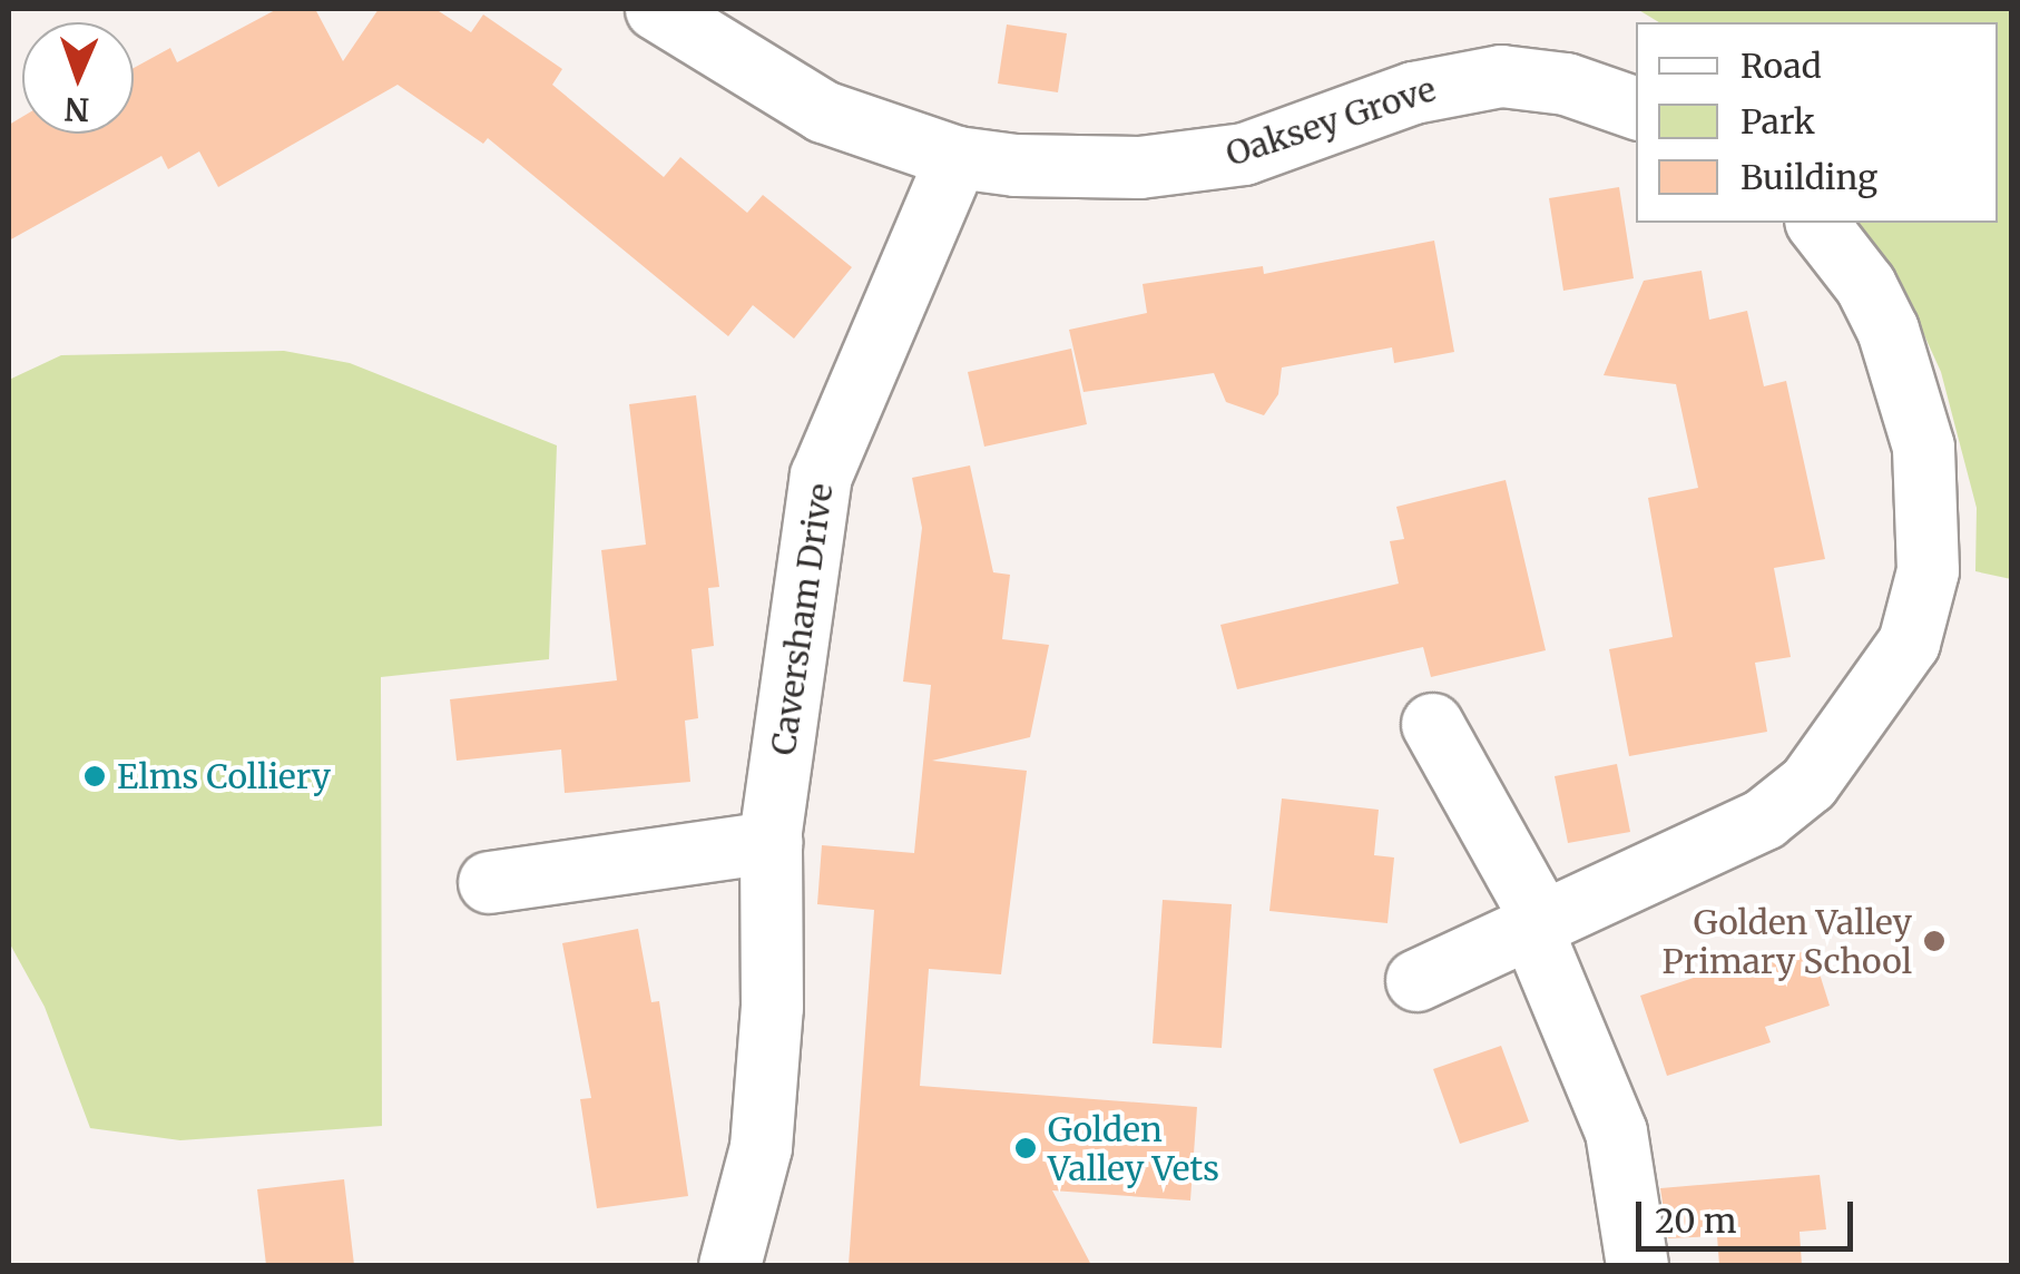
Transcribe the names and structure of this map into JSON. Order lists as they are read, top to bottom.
{
  "streets": {
    "street": ["Oaksey Grove", "Caversham Drive"]
  },
  "crossings": [
    ["Oaksey Grove", "Caversham Drive"]
  ],
  "places": ["Elms Colliery", "Golden Valley Primary School", "Golden Valley Vets"],
  "legend": ["Road", "Park", "Building"],
  "scale_bar": "20 m",
  "north": "bottom"
}
